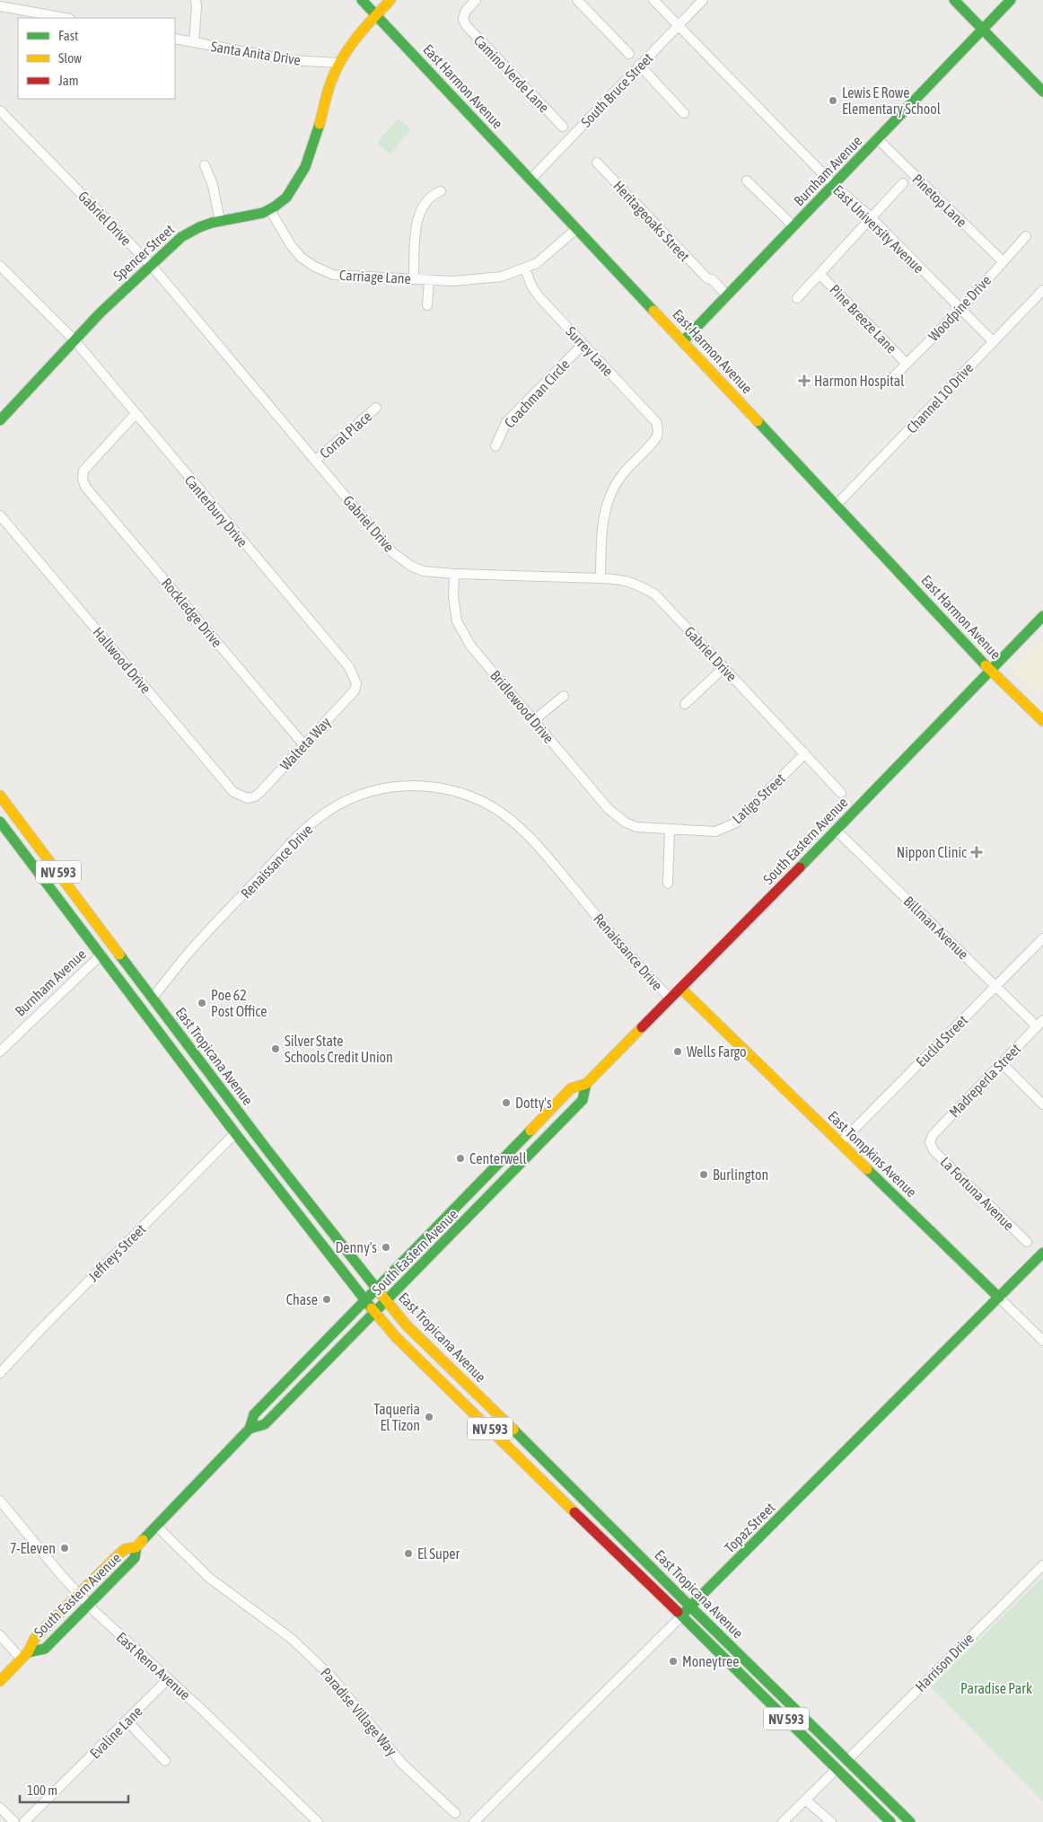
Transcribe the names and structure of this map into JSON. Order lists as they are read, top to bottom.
{
  "streets": {
    "main road": [
      "East Harmon Avenue",
      "Burnham Avenue",
      "Spencer Street",
      "South Eastern Avenue",
      "NV 593",
      "East Tropicana Avenue",
      "East Tompkins Avenue",
      "Topaz Street"
    ],
    "street": [
      "Santa Anita Drive",
      "Camino Verde Lane",
      "South Bruce Street",
      "Pinetop Lane",
      "Gabriel Drive",
      "Heritageoaks Street",
      "East University Avenue",
      "Carriage Lane",
      "Woodpine Drive",
      "Pine Breeze Lane",
      "Surrey Lane",
      "Coachman Circle",
      "Channel 10 Drive",
      "Corral Place",
      "Canterbury Drive",
      "Rockledge Drive",
      "Hallwood Drive",
      "Bridlewood Drive",
      "Walteta Way",
      "Latigo Street",
      "Renaissance Drive",
      "Billman Avenue",
      "Euclid Street",
      "Madreperla Street",
      "La Fortuna Avenue",
      "Jeffreys Street",
      "Harrison Drive",
      "East Reno Avenue",
      "Paradise Village Way",
      "Evaline Lane"
    ]
  },
  "crossings": [
    ["Santa Anita Drive", "Spencer Street"],
    ["East Harmon Avenue", "South Bruce Street"],
    ["East Harmon Avenue", "Burnham Avenue"],
    ["East Harmon Avenue", "Spencer Street"],
    ["East Harmon Avenue", "Carriage Lane"],
    ["East Harmon Avenue", "Channel 10 Drive"],
    ["East Harmon Avenue", "South Eastern Avenue"],
    ["South Bruce Street", "East University Avenue"],
    ["Burnham Avenue", "Pinetop Lane"],
    ["Burnham Avenue", "Heritageoaks Street"],
    ["Burnham Avenue", "East University Avenue"],
    ["Burnham Avenue", "East Tropicana Avenue"],
    ["Pinetop Lane", "Woodpine Drive"],
    ["Gabriel Drive", "Spencer Street"],
    ["Gabriel Drive", "Surrey Lane"],
    ["Gabriel Drive", "Corral Place"],
    ["Gabriel Drive", "Bridlewood Drive"],
    ["Gabriel Drive", "Latigo Street"],
    ["East University Avenue", "Woodpine Drive"],
    ["East University Avenue", "Channel 10 Drive"],
    ["Spencer Street", "Carriage Lane"],
    ["Spencer Street", "Canterbury Drive"],
    ["Carriage Lane", "Surrey Lane"],
    ["Woodpine Drive", "Pine Breeze Lane"],
    ["Surrey Lane", "Coachman Circle"],
    ["Canterbury Drive", "Rockledge Drive"],
    ["Canterbury Drive", "Walteta Way"],
    ["Rockledge Drive", "Walteta Way"],
    ["Hallwood Drive", "Walteta Way"],
    ["Bridlewood Drive", "Latigo Street"],
    ["South Eastern Avenue", "Renaissance Drive"],
    ["South Eastern Avenue", "Billman Avenue"],
    ["South Eastern Avenue", "East Tropicana Avenue"],
    ["South Eastern Avenue", "East Tompkins Avenue"],
    ["South Eastern Avenue", "East Reno Avenue"],
    ["South Eastern Avenue", "Paradise Village Way"],
    ["Renaissance Drive", "East Tropicana Avenue"],
    ["Billman Avenue", "Euclid Street"],
    ["Billman Avenue", "Madreperla Street"],
    ["Euclid Street", "East Tompkins Avenue"],
    ["East Tropicana Avenue", "Jeffreys Street"],
    ["East Tropicana Avenue", "Topaz Street"],
    ["East Tropicana Avenue", "Harrison Drive"],
    ["Madreperla Street", "La Fortuna Avenue"],
    ["East Tompkins Avenue", "Topaz Street"],
    ["East Reno Avenue", "Evaline Lane"]
  ],
  "parks": ["Paradise Park"],
  "places": {
    "other": [
      "Lewis E Rowe Elementary School",
      "Poe 62 Post Office",
      "Silver State Schools Credit Union",
      "Wells Fargo",
      "Dotty's",
      "Centerwell",
      "Burlington",
      "Denny's",
      "Chase",
      "Taqueria El Tizon",
      "7-Eleven",
      "El Super",
      "Moneytree"
    ],
    "health": ["Harmon Hospital", "Nippon Clinic"]
  },
  "legend": ["Fast", "Slow", "Jam"],
  "scale_bar": "100 m"
}
